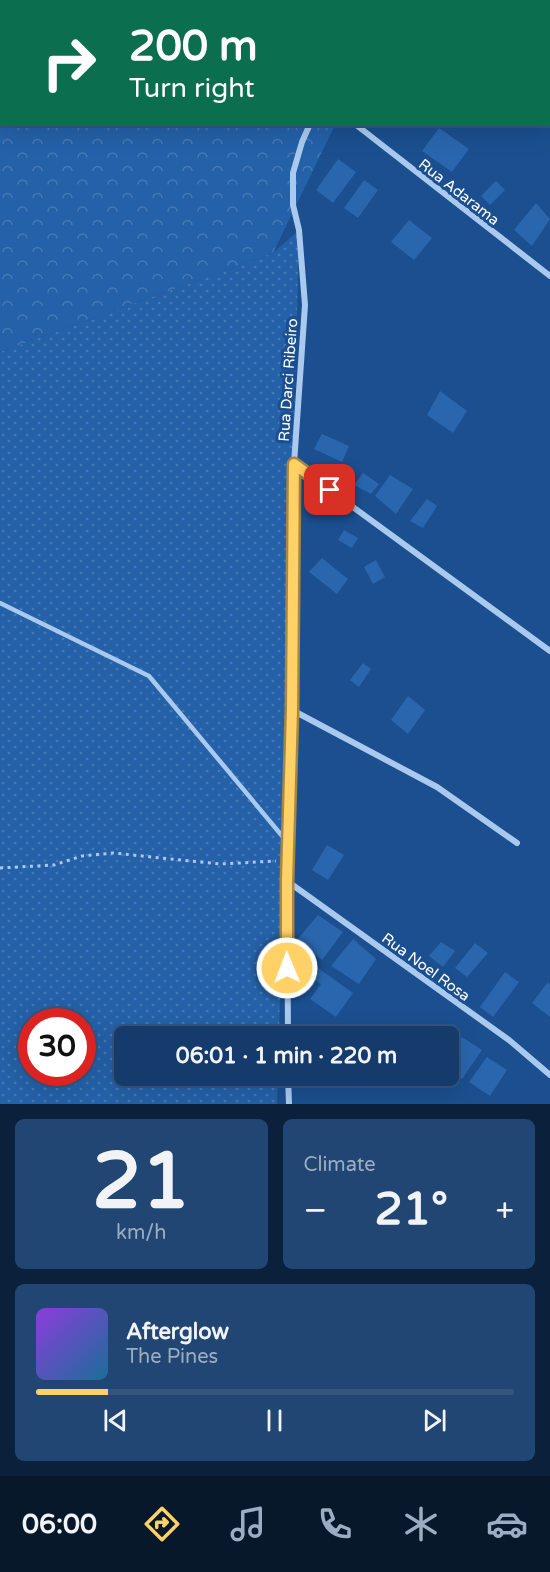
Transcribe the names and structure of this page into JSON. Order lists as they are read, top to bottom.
{
  "streets": {
    "street": ["Rua Adarama", "Rua Darci Ribeiro", "Rua Noel Rosa"]
  },
  "crossings": [
    ["Rua Darci Ribeiro", "Rua Noel Rosa"]
  ],
  "page": {
    "turn": ["200 m", "Turn right"],
    "limit": "30",
    "trip": "06:01 · 1 min · 220 m",
    "tile": [
      ["21", "km/h"],
      "Climate"
    ],
    "heat": ["−", "21°", "+"],
    "song": ["Afterglow", "The Pines"],
    "tabs": "06:00"
  }
}
